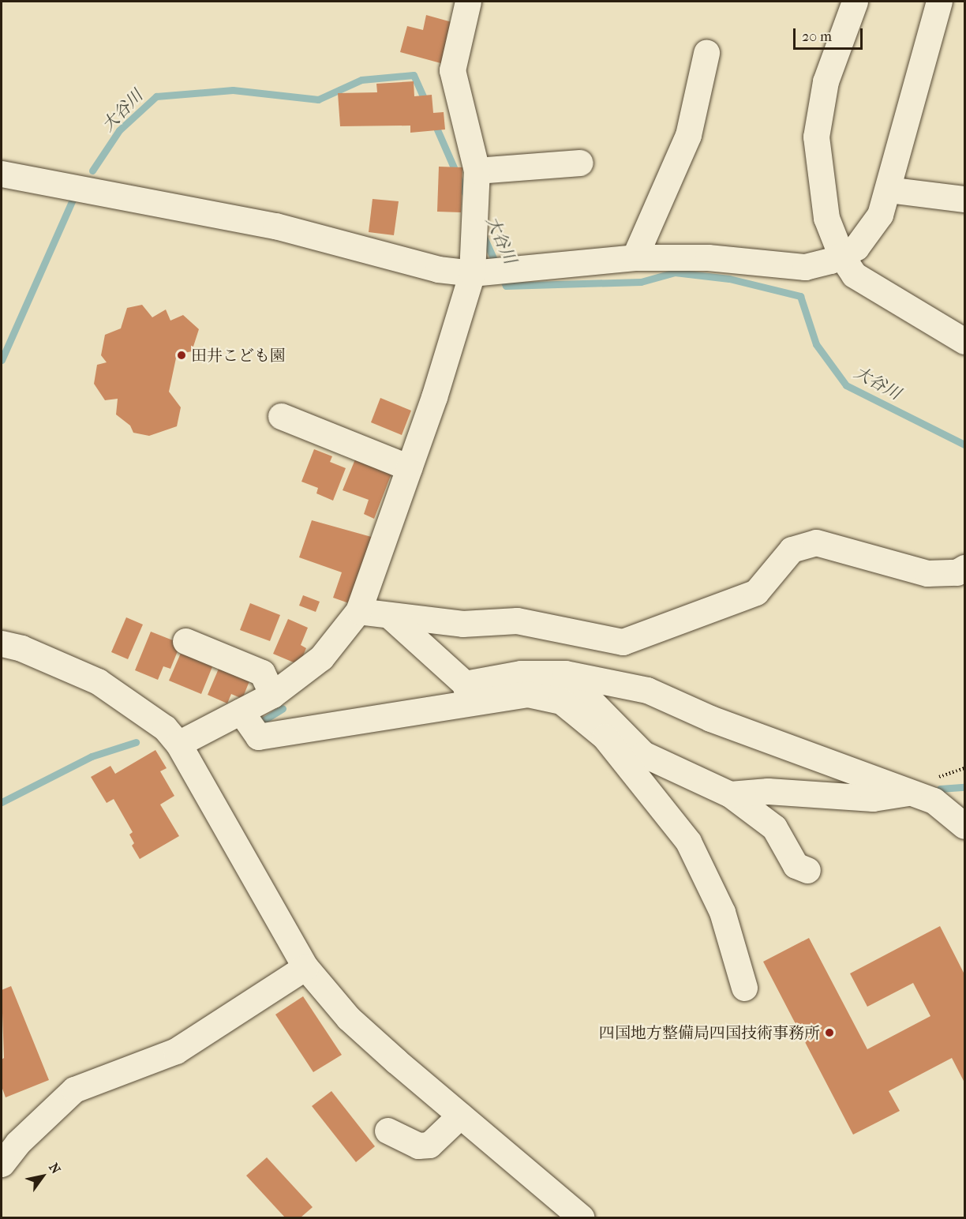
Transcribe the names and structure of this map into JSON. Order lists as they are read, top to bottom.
{
  "water": ["大谷川"],
  "places": ["田井こども園", "四国地方整備局四国技術事務所"],
  "scale_bar": "20 m",
  "north": "top right"
}
